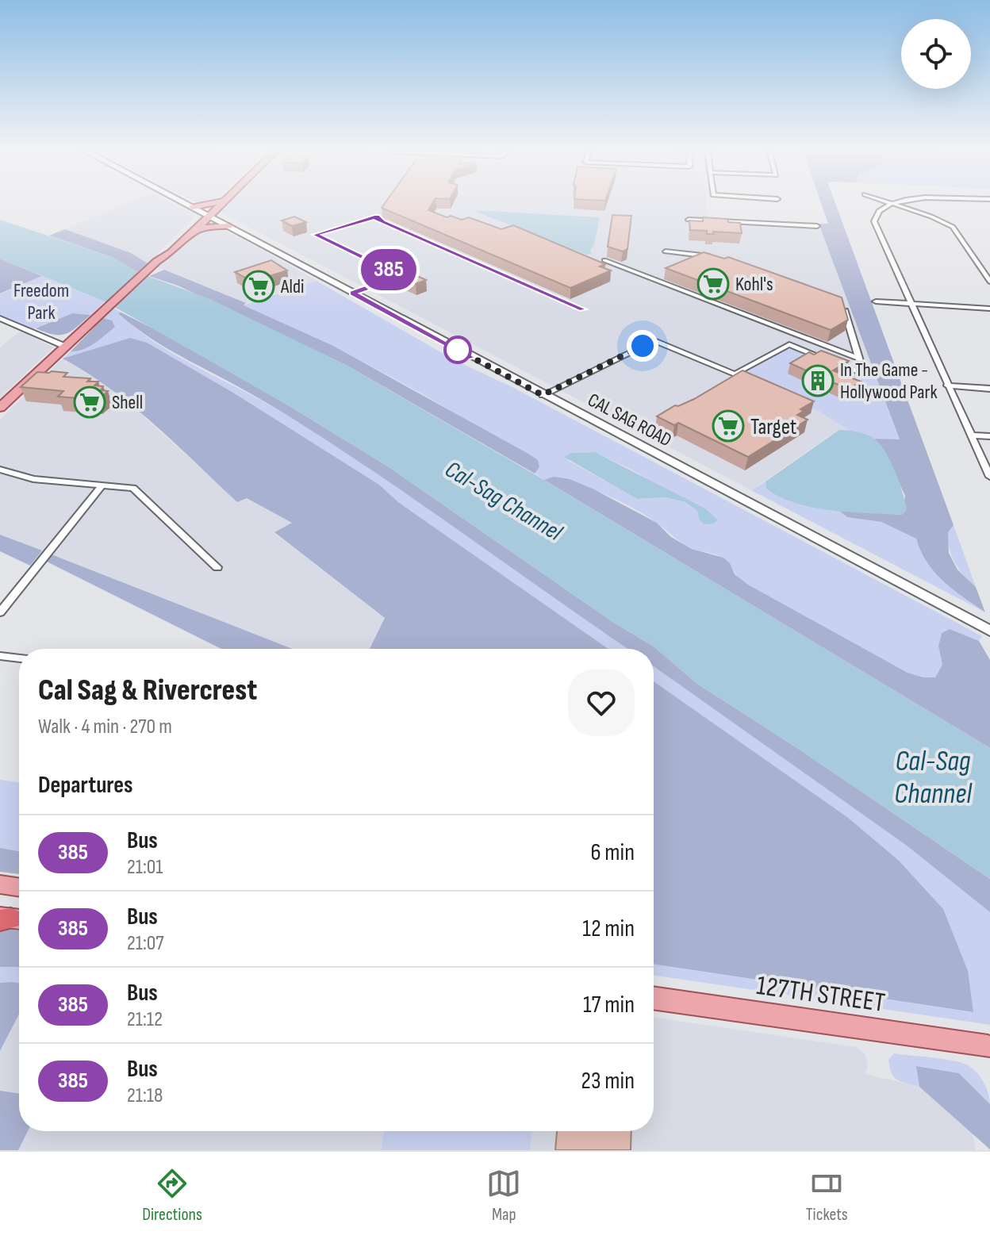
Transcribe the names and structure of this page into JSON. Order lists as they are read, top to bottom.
{
  "streets": {
    "main road": ["CAL SAG ROAD", "127TH STREET"]
  },
  "water": ["Cal-Sag Channel"],
  "parks": ["Freedom Park"],
  "places": {
    "supermarket": [
      "Kohl's",
      "Aldi",
      "Shell",
      "Target"
    ],
    "building": ["In The Game - Hollywood Park"]
  },
  "lines": ["bus line 385"],
  "page": {
    "on_map": "385",
    "heading": [
      ["Cal Sag & Rivercrest", "Walk · 4 min · 270 m"],
      "Departures"
    ],
    "list": [
      {
        "mark": "385",
        "name": "Bus",
        "note": "21:01",
        "value": "6 min"
      },
      {
        "mark": "385",
        "name": "Bus",
        "note": "21:07",
        "value": "12 min"
      },
      {
        "mark": "385",
        "name": "Bus",
        "note": "21:12",
        "value": "17 min"
      },
      {
        "mark": "385",
        "name": "Bus",
        "note": "21:18",
        "value": "23 min"
      }
    ],
    "tabs": ["Directions", "Map", "Tickets"]
  }
}
